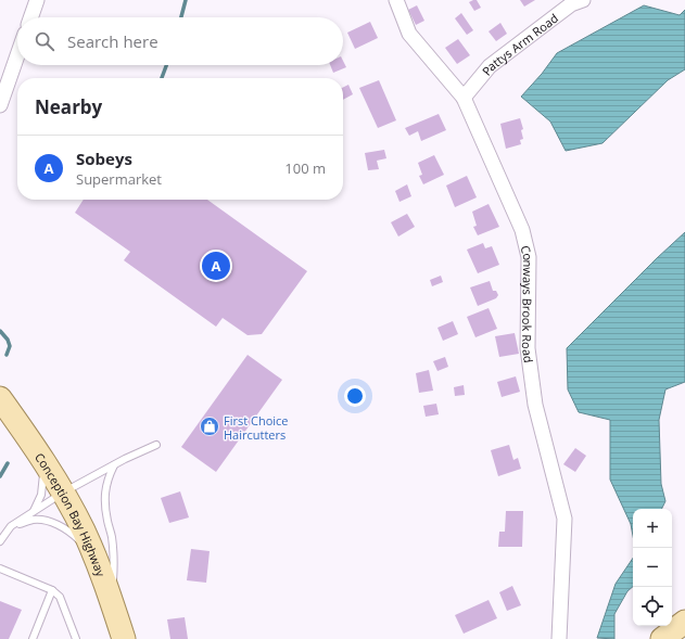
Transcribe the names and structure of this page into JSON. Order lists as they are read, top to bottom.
{
  "streets": {
    "main road": ["Conception Bay Highway"],
    "street": ["Pattys Arm Road", "Conways Brook Road"]
  },
  "crossings": [
    ["Pattys Arm Road", "Conways Brook Road"]
  ],
  "places": {
    "shop": ["First Choice Haircutters"]
  },
  "page": {
    "search": "Search here",
    "heading": "Nearby",
    "list": [
      {
        "mark": "A",
        "name": "Sobeys",
        "note": "Supermarket",
        "value": "100 m"
      }
    ],
    "pins": "A",
    "map_buttons": ["+", "−"]
  }
}
